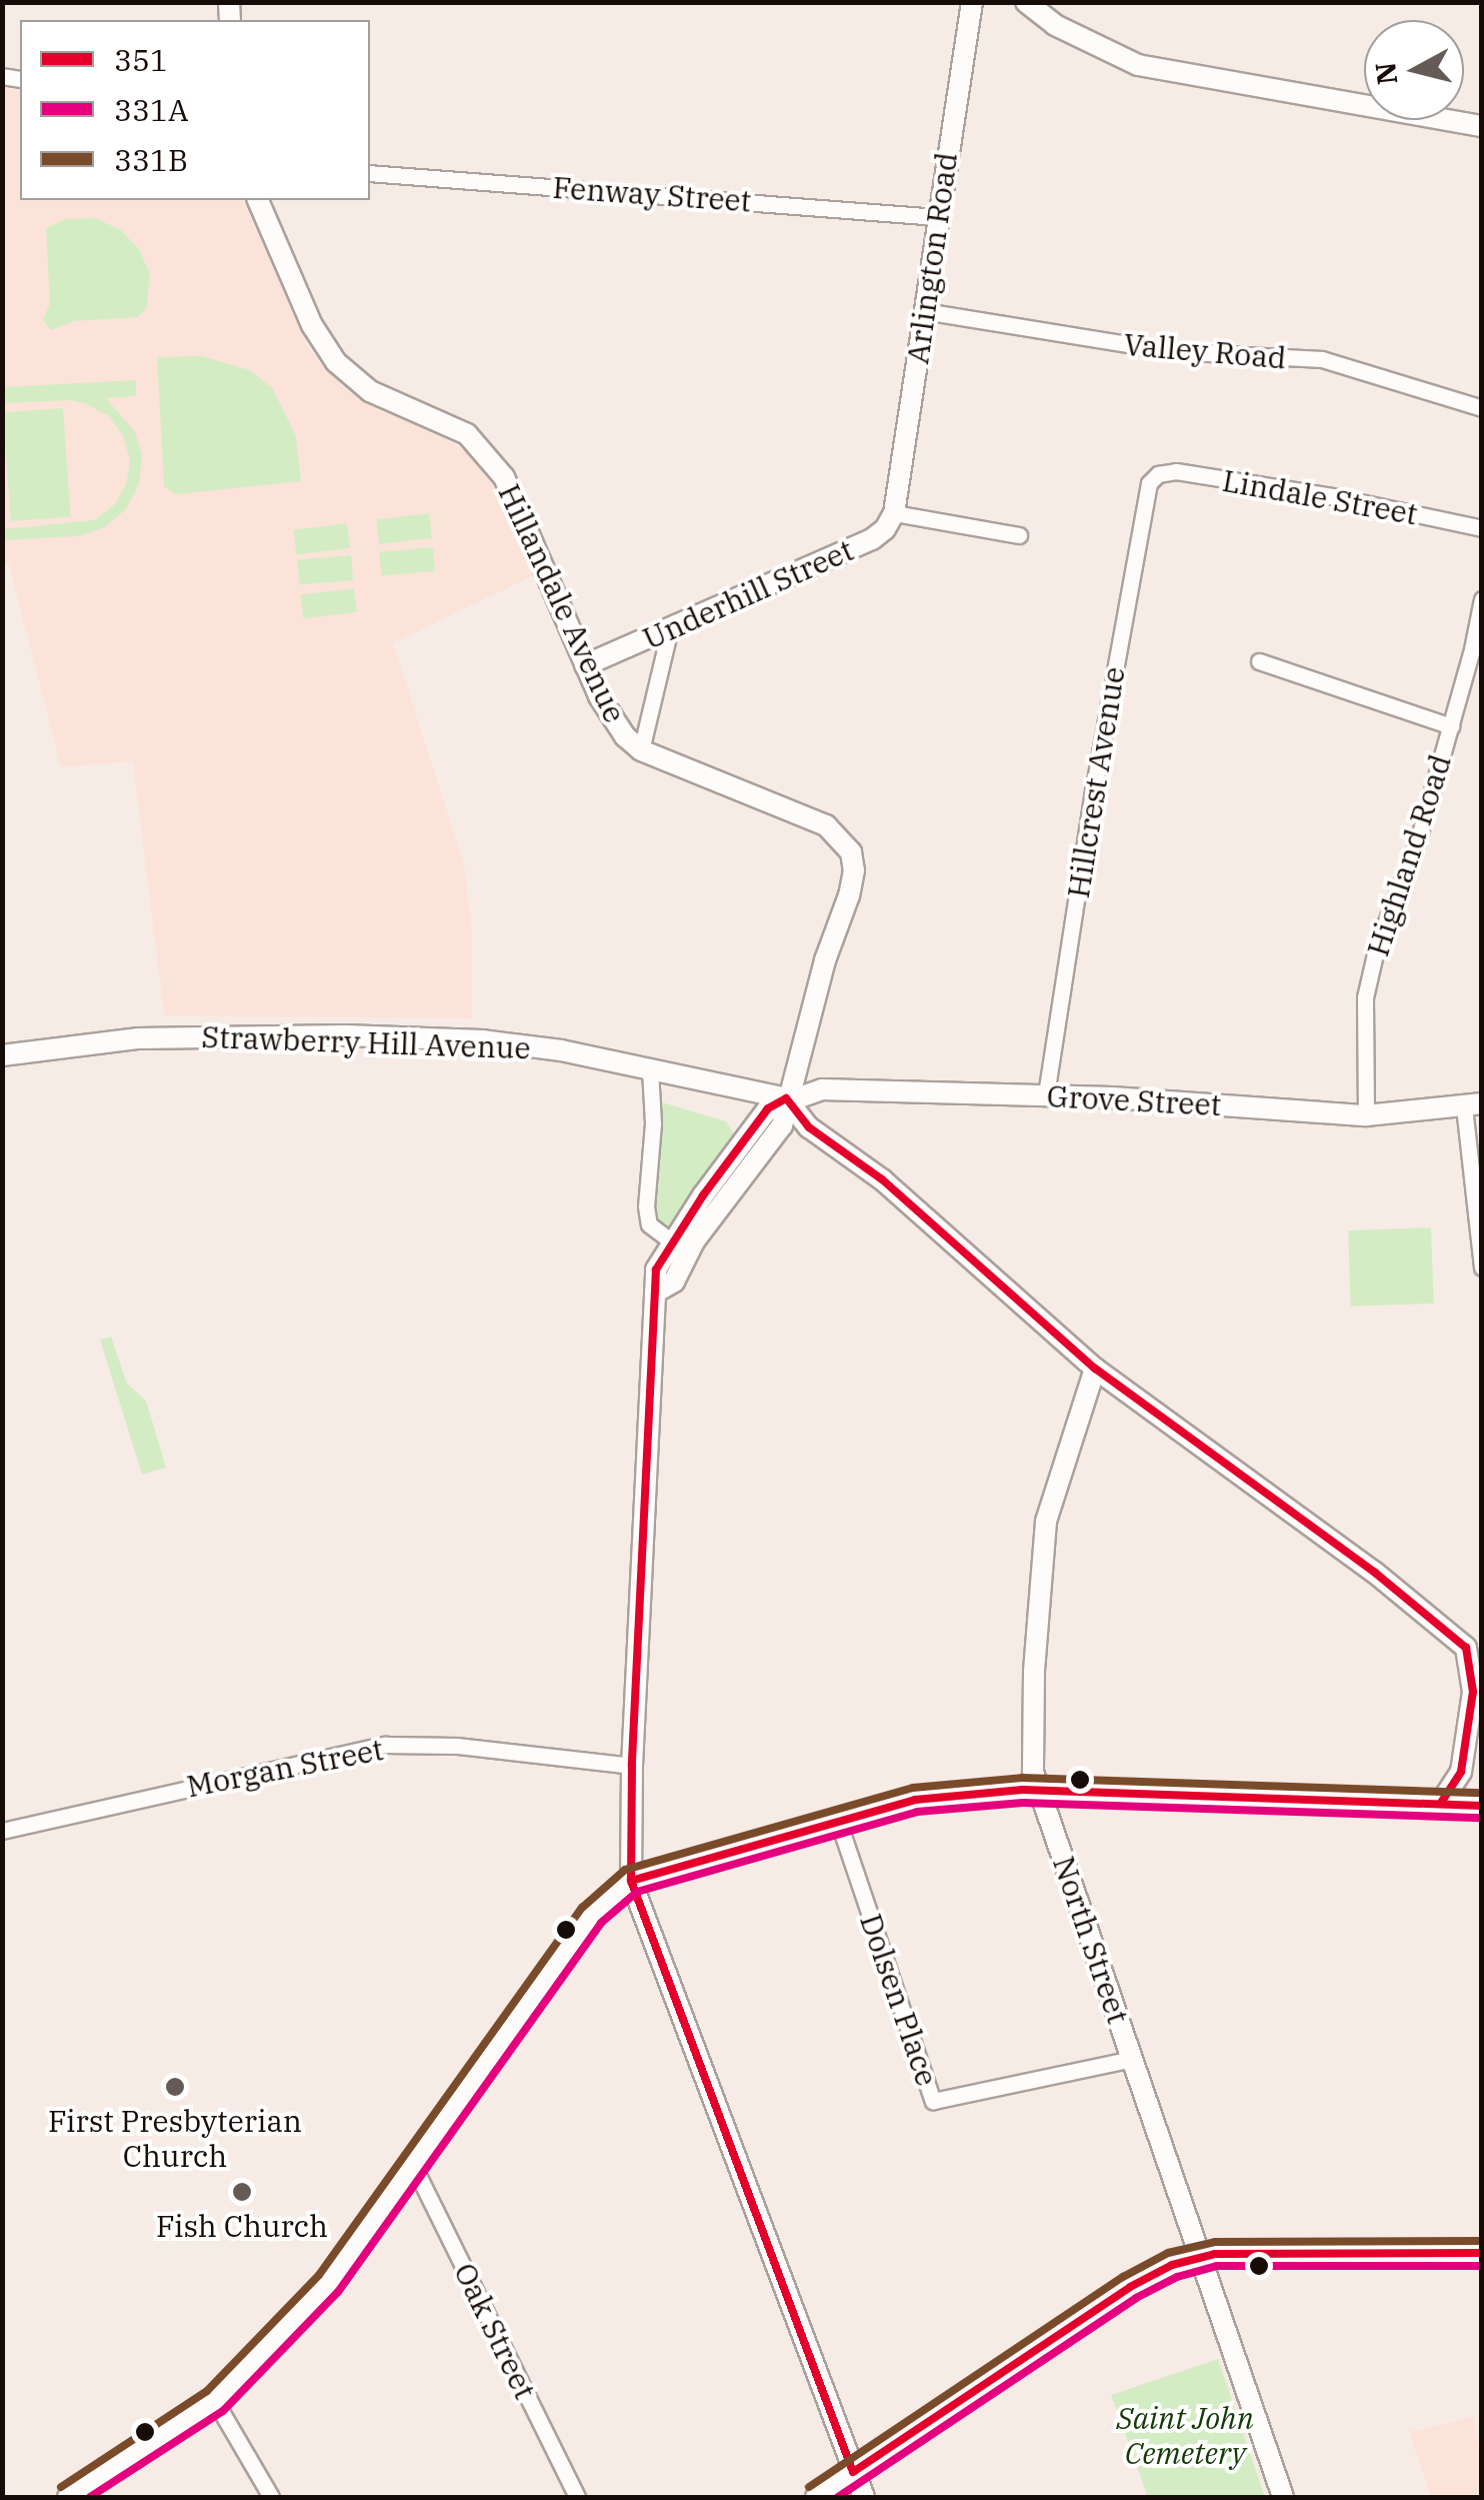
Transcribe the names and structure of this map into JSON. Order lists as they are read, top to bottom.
{
  "streets": {
    "main road": [
      "Arlington Road",
      "Underhill Street",
      "Hillandale Avenue",
      "Strawberry Hill Avenue",
      "Grove Street",
      "North Street"
    ],
    "street": [
      "Fenway Street",
      "Valley Road",
      "Lindale Street",
      "Hillcrest Avenue",
      "Highland Road",
      "Morgan Street",
      "Dolsen Place",
      "Oak Street"
    ]
  },
  "crossings": [
    ["Fenway Street", "Arlington Road"],
    ["Arlington Road", "Valley Road"],
    ["Arlington Road", "Underhill Street"],
    ["Lindale Street", "Hillcrest Avenue"],
    ["Underhill Street", "Hillandale Avenue"],
    ["Hillandale Avenue", "Strawberry Hill Avenue"],
    ["Hillandale Avenue", "Grove Street"],
    ["Hillcrest Avenue", "Grove Street"],
    ["Highland Road", "Grove Street"],
    ["Strawberry Hill Avenue", "Grove Street"],
    ["North Street", "Dolsen Place"]
  ],
  "parks": ["Saint John Cemetery"],
  "places": ["First Presbyterian Church", "Fish Church"],
  "lines": ["transit line 351", "transit line 331B", "transit line 331A"],
  "legend": ["351", "331A", "331B"],
  "north": "left"
}
